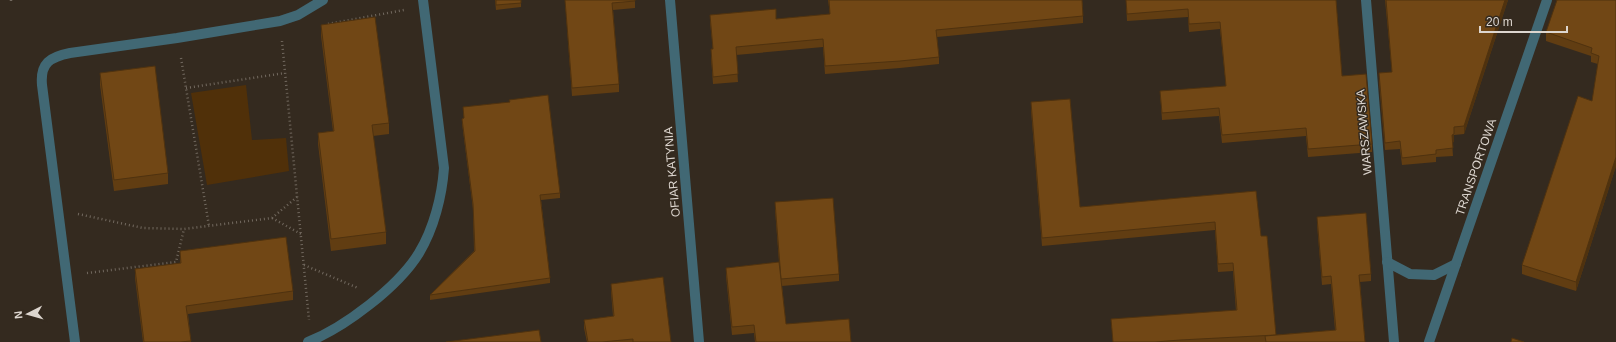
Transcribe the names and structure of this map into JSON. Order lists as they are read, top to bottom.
{
  "streets": {
    "street": ["WARSZAWSKA", "TRANSPORTOWA", "OFIAR KATYNIA"]
  },
  "scale_bar": "20 m",
  "north": "left"
}
